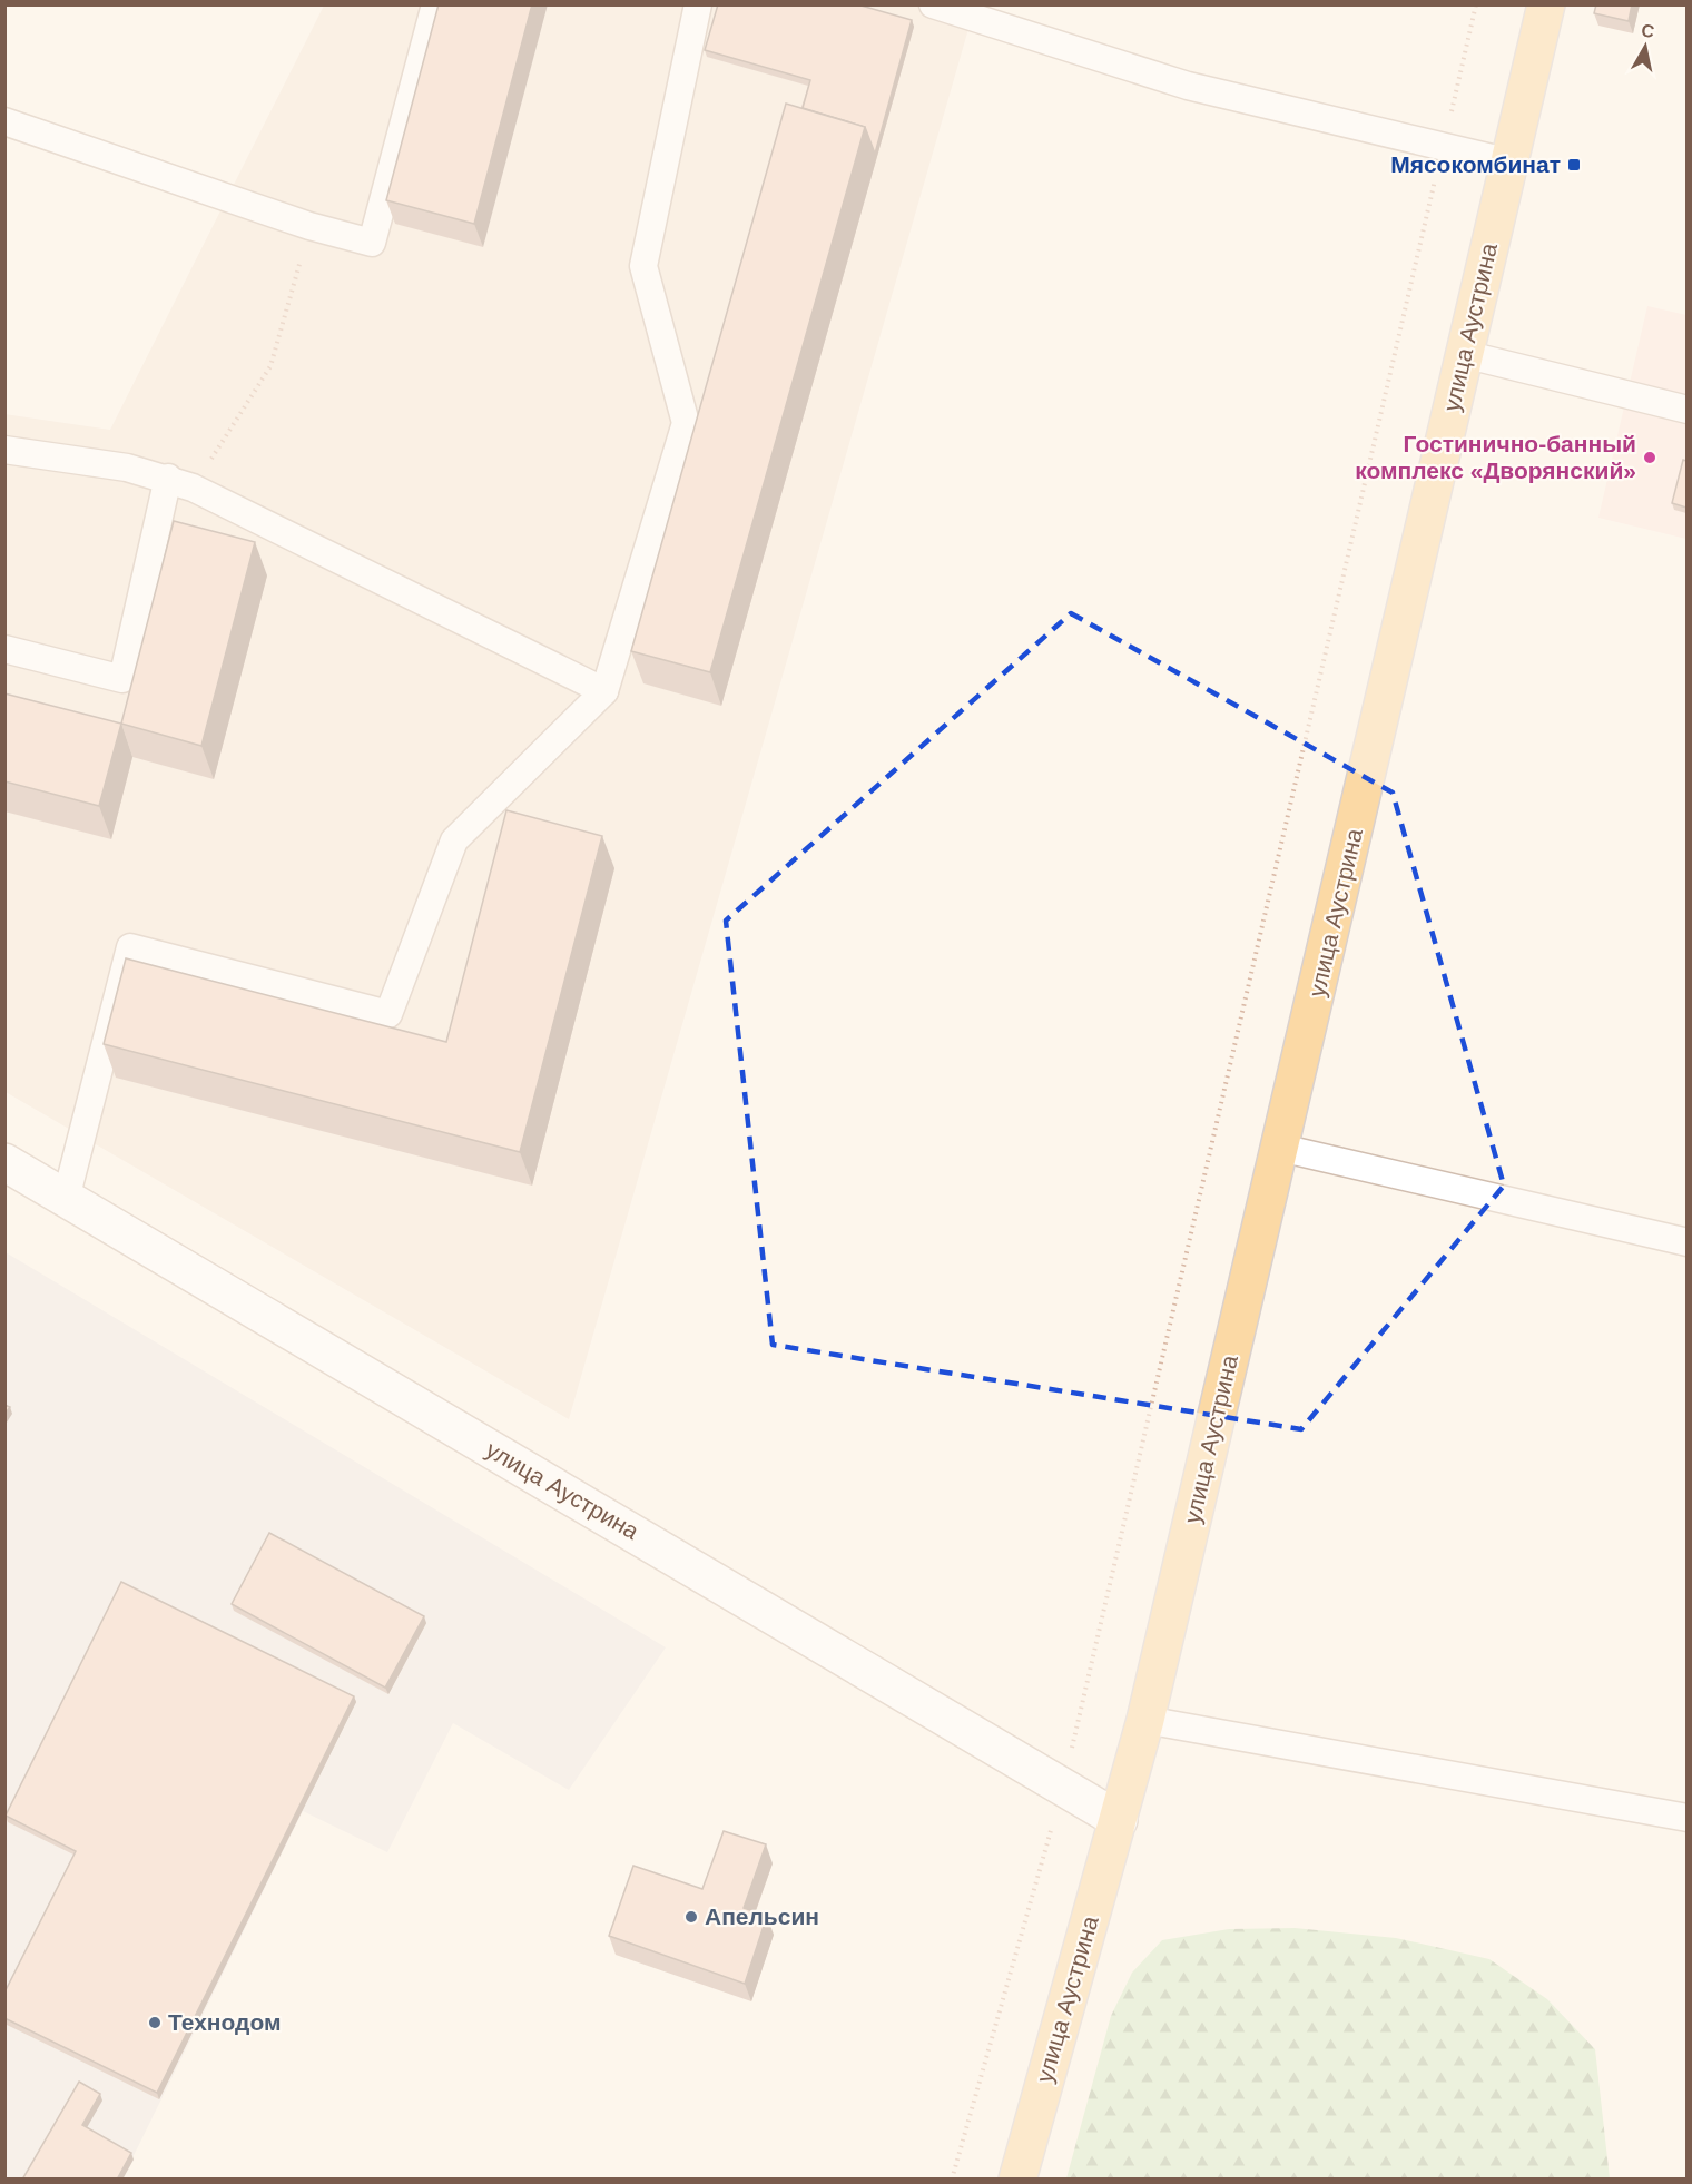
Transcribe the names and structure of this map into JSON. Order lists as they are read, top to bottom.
{
  "streets": {
    "main road": ["улица Аустрина"]
  },
  "places": {
    "transit": ["Мясокомбинат"],
    "other": ["Гостинично-банный комплекс «Дворянский»", "Апельсин", "Технодом"]
  },
  "north": "top"
}
